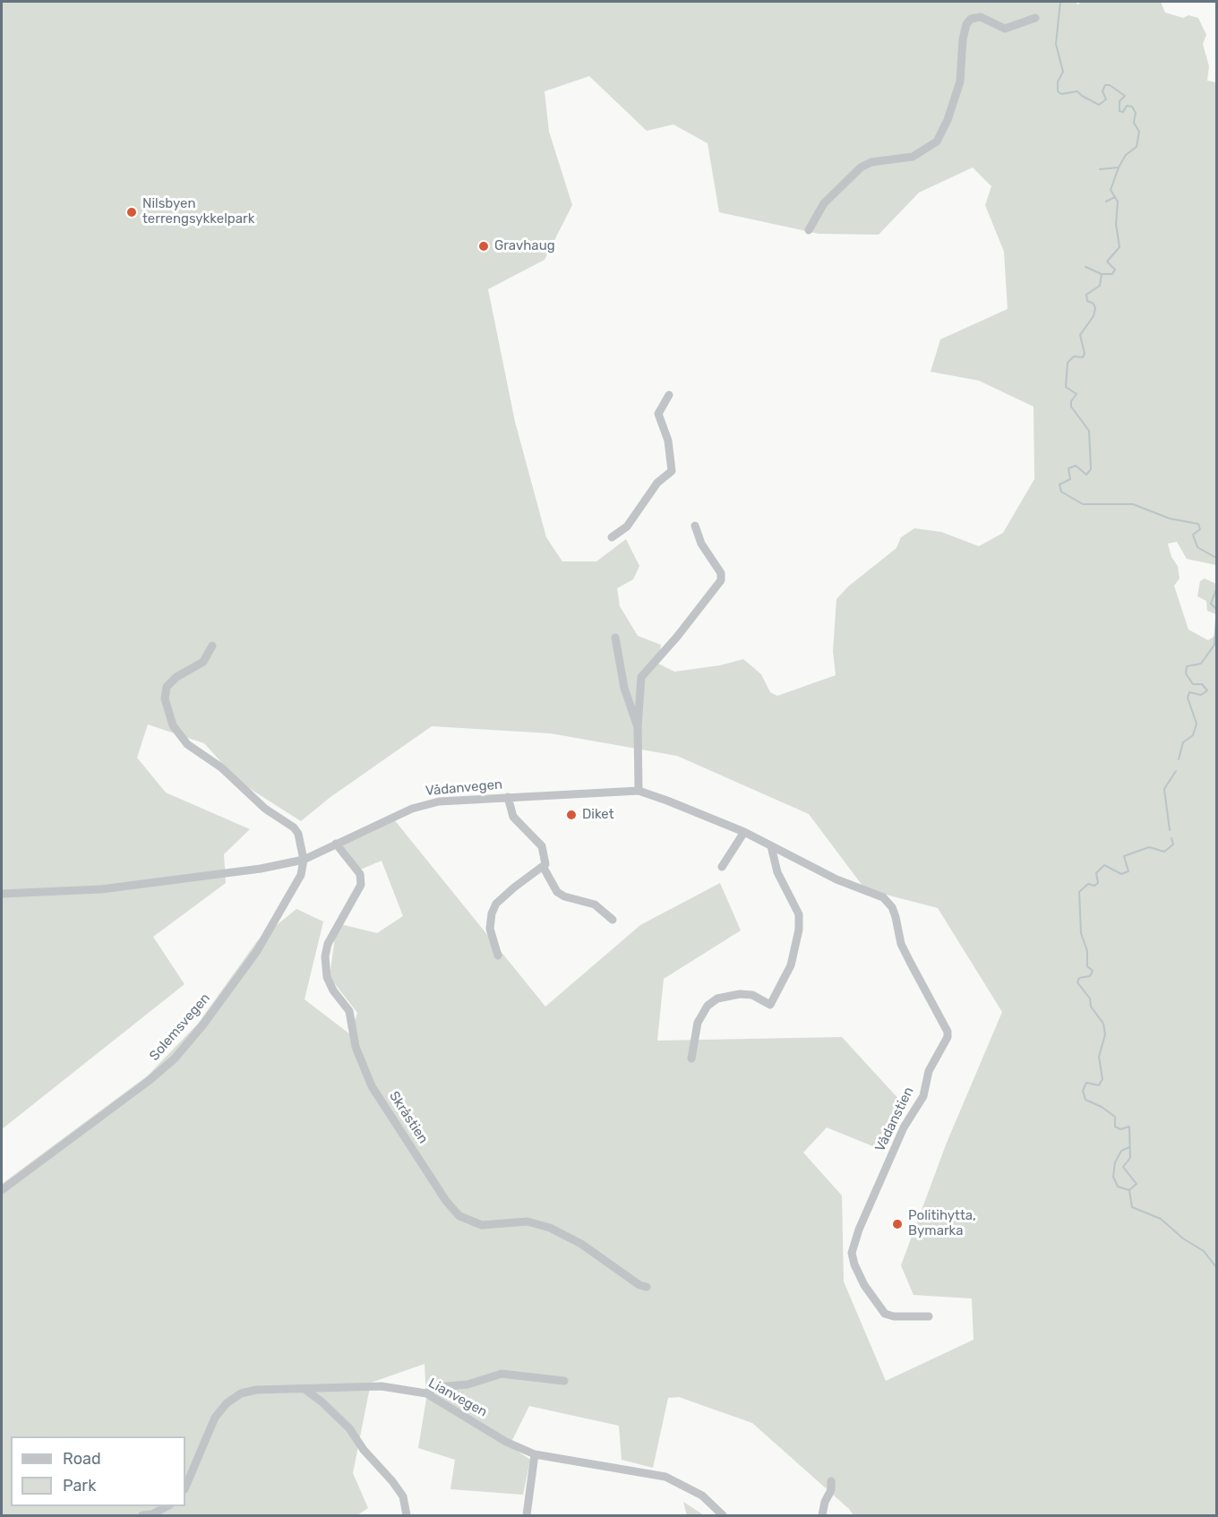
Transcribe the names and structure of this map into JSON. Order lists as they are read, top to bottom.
{
  "streets": {
    "street": [
      "Vådanvegen",
      "Solemsvegen",
      "Skråstien",
      "Vådanstien",
      "Lianvegen"
    ]
  },
  "crossings": [
    ["Vådanvegen", "Solemsvegen"],
    ["Vådanvegen", "Skråstien"],
    ["Vådanvegen", "Vådanstien"]
  ],
  "places": [
    "Nilsbyen terrengsykkelpark",
    "Gravhaug",
    "Diket",
    "Politihytta, Bymarka"
  ],
  "legend": ["Road", "Park"]
}
